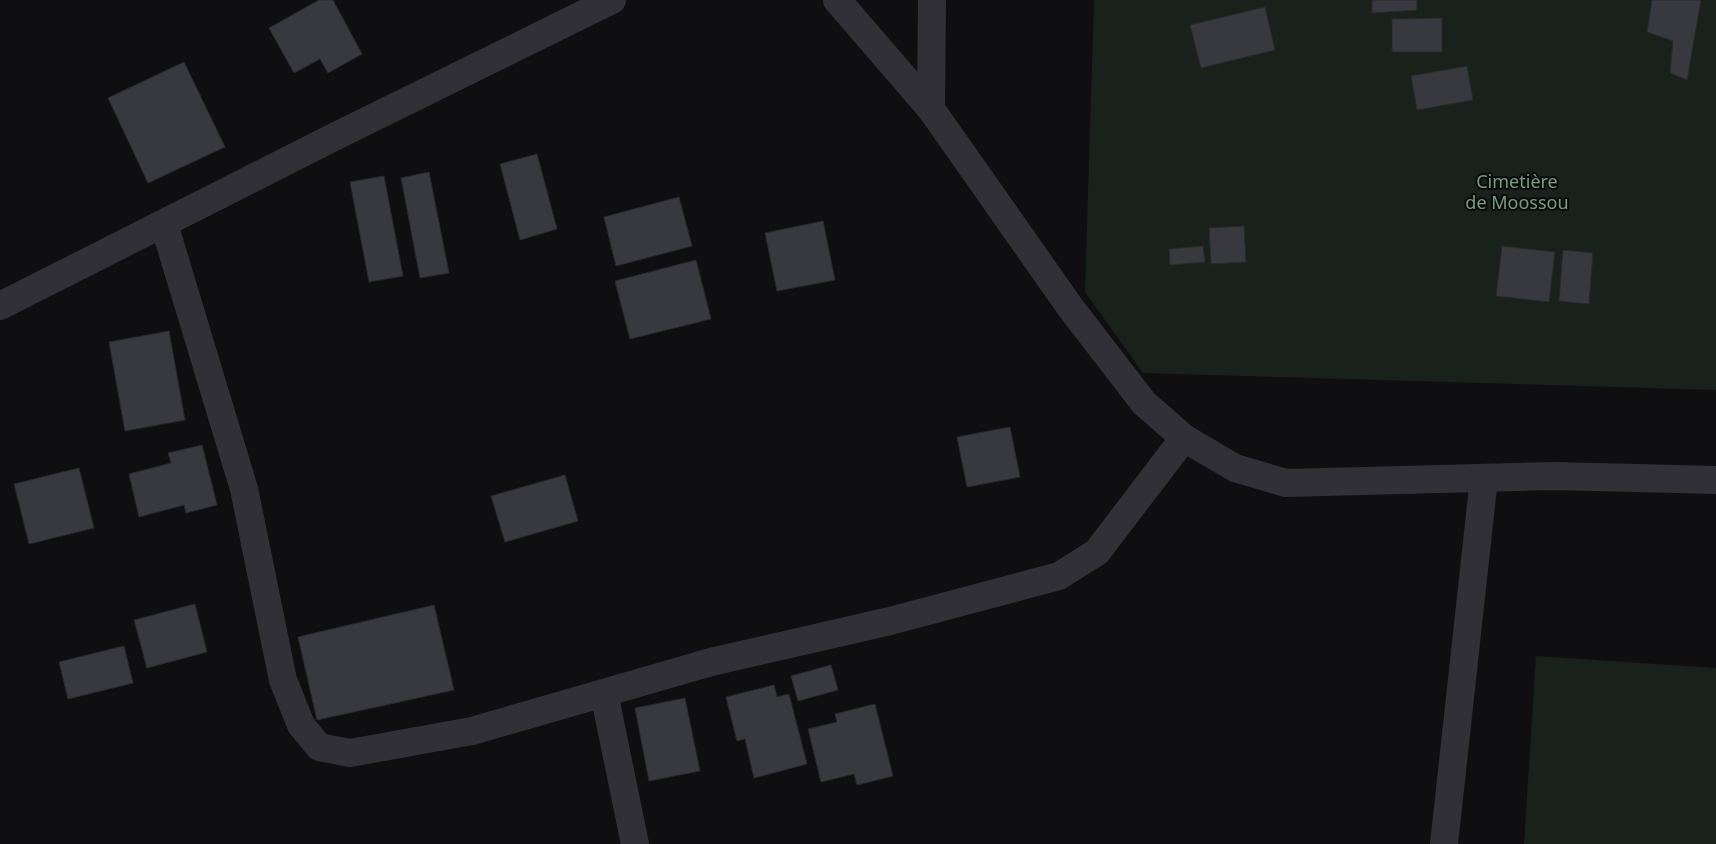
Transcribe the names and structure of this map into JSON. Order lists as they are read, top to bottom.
{
  "parks": ["Cimetière de Moossou"]
}
